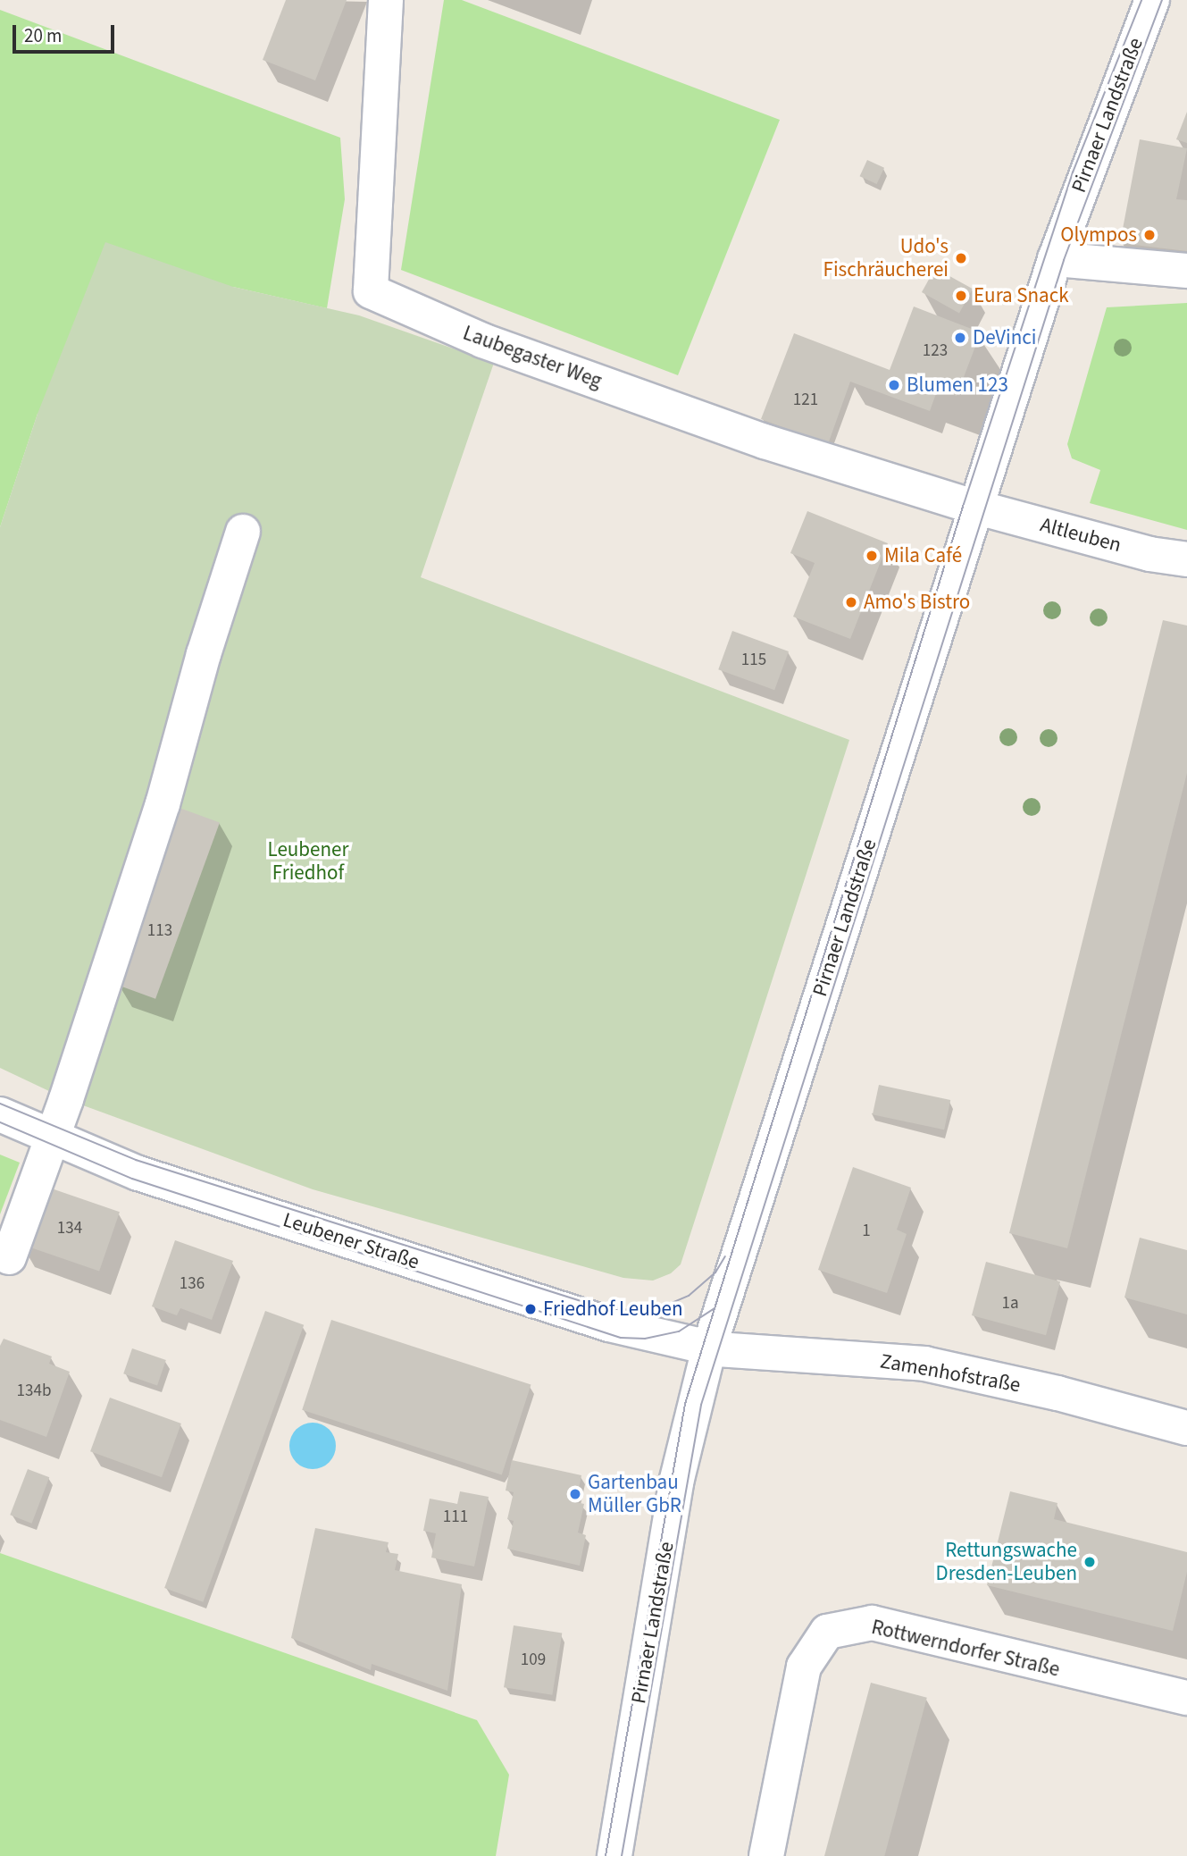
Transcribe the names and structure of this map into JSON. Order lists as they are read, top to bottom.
{
  "streets": {
    "street": [
      "Pirnaer Landstraße",
      "Laubegaster Weg",
      "Altleuben",
      "Leubener Straße",
      "Zamenhofstraße",
      "Rottwerndorfer Straße"
    ]
  },
  "crossings": [
    ["Pirnaer Landstraße", "Laubegaster Weg"],
    ["Pirnaer Landstraße", "Altleuben"],
    ["Pirnaer Landstraße", "Leubener Straße"],
    ["Pirnaer Landstraße", "Zamenhofstraße"],
    ["Laubegaster Weg", "Altleuben"],
    ["Leubener Straße", "Zamenhofstraße"]
  ],
  "parks": ["Leubener Friedhof"],
  "places": [
    "Olympos",
    "Udo's Fischräucherei",
    "Eura Snack",
    "DeVinci",
    "Blumen 123",
    "Mila Café",
    "Amo's Bistro",
    "Friedhof Leuben",
    "Gartenbau Müller GbR",
    "Rettungswache Dresden-Leuben"
  ],
  "house_numbers": [
    "123",
    "121",
    "115",
    "113",
    "134",
    "1",
    "136",
    "1a",
    "134b",
    "111",
    "109"
  ],
  "scale_bar": "20 m"
}
